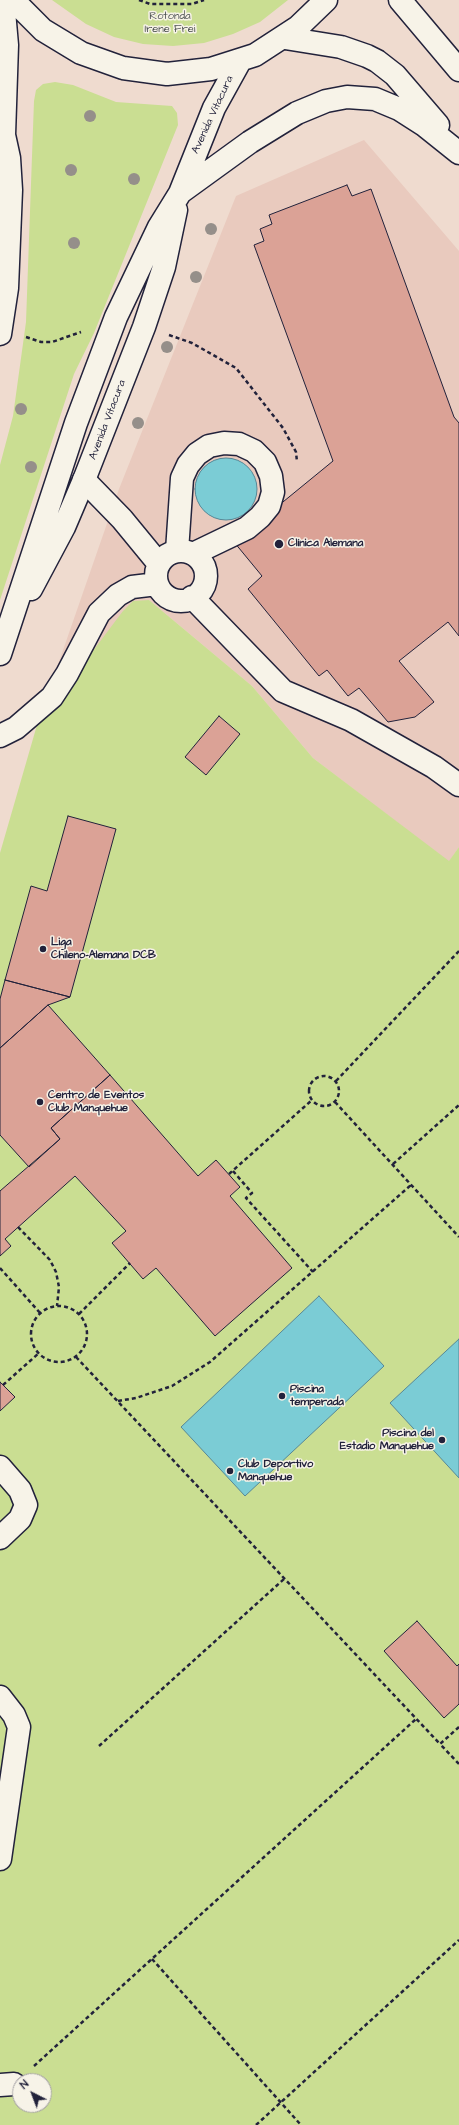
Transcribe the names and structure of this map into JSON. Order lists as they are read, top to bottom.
{
  "streets": {
    "main road": ["Avenida Vitacura"]
  },
  "parks": ["Rotonda Irene Frei"],
  "places": [
    "Clínica Alemana",
    "Liga Chileno-Alemana DCB",
    "Centro de Eventos Club Manquehue",
    "Piscina temperada",
    "Piscina del Estadio Manquehue",
    "Club Deportivo Manquehue"
  ],
  "north": "top left"
}
